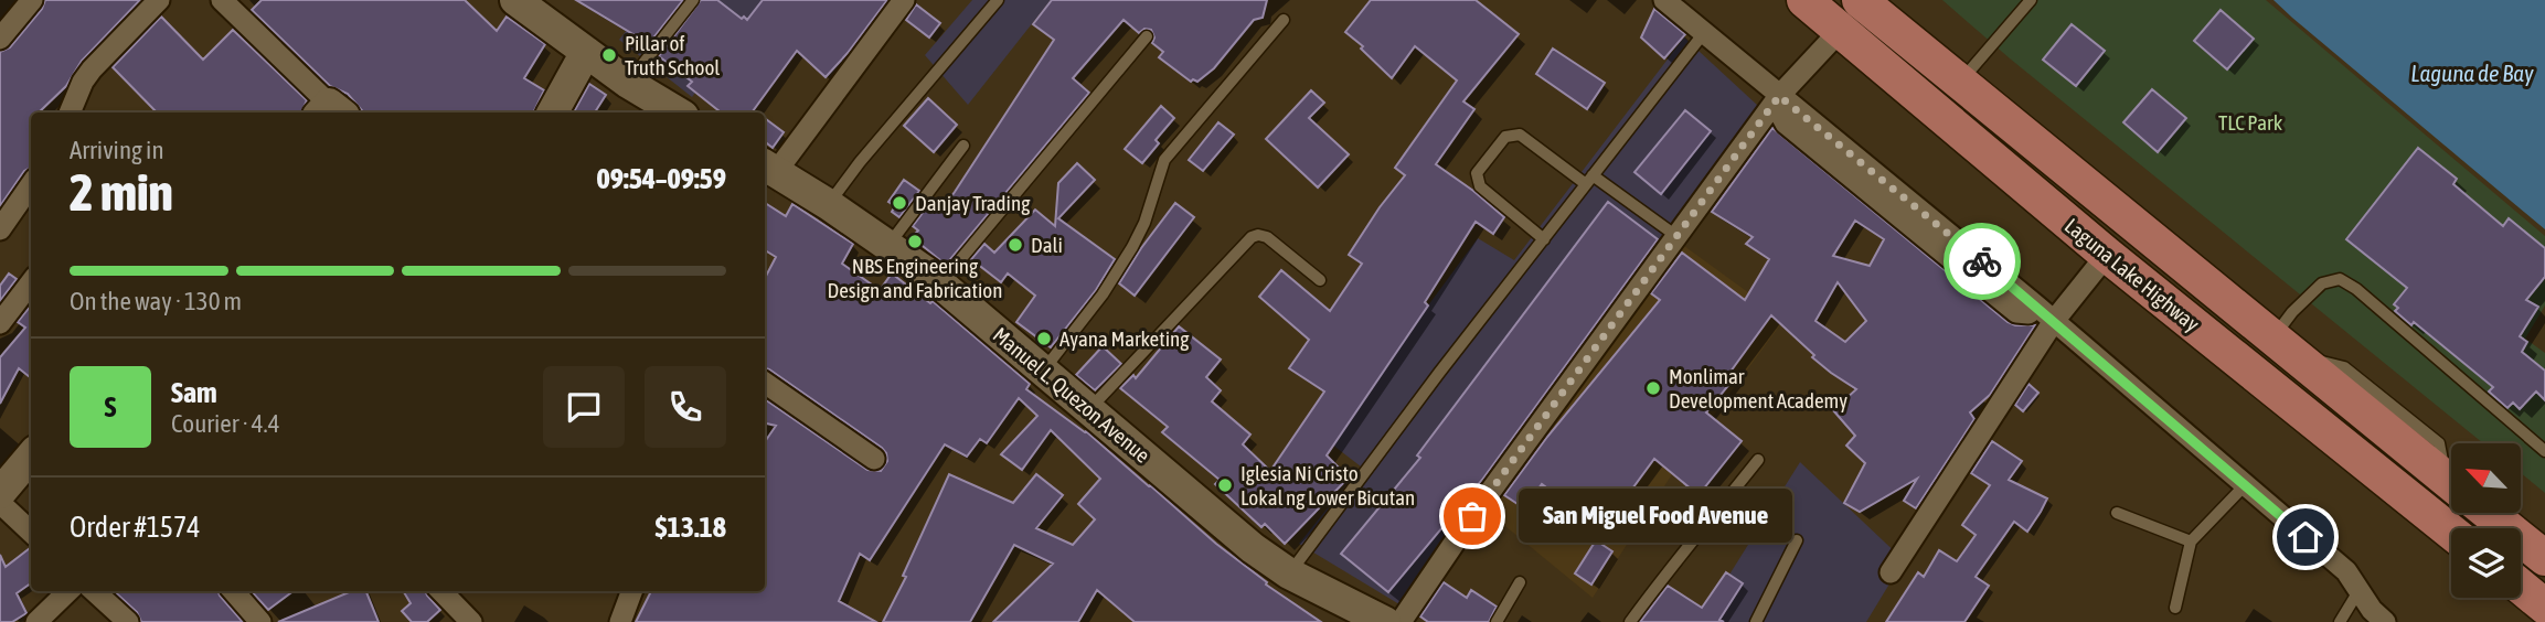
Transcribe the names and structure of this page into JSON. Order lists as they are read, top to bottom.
{
  "streets": {
    "main road": ["Laguna Lake Highway", "Manuel L. Quezon Avenue"]
  },
  "water": ["Laguna de Bay"],
  "parks": ["TLC Park"],
  "places": [
    "Pillar of Truth School",
    "Danjay Trading",
    "NBS Engineering Design and Fabrication",
    "Dali",
    "Ayana Marketing",
    "Monlimar Development Academy",
    "Iglesia Ni Cristo Lokal ng Lower Bicutan",
    "San Miguel Food Avenue"
  ],
  "north": "top left",
  "page": {
    "heading": ["2 min", "Arriving in", "09:54–09:59"],
    "panel": [
      "Sam",
      "Courier · 4.4",
      "Order #1574",
      "$13.18"
    ],
    "bar": "On the way · 130 m",
    "round": "S",
    "bubble": "San Miguel Food Avenue"
  }
}
